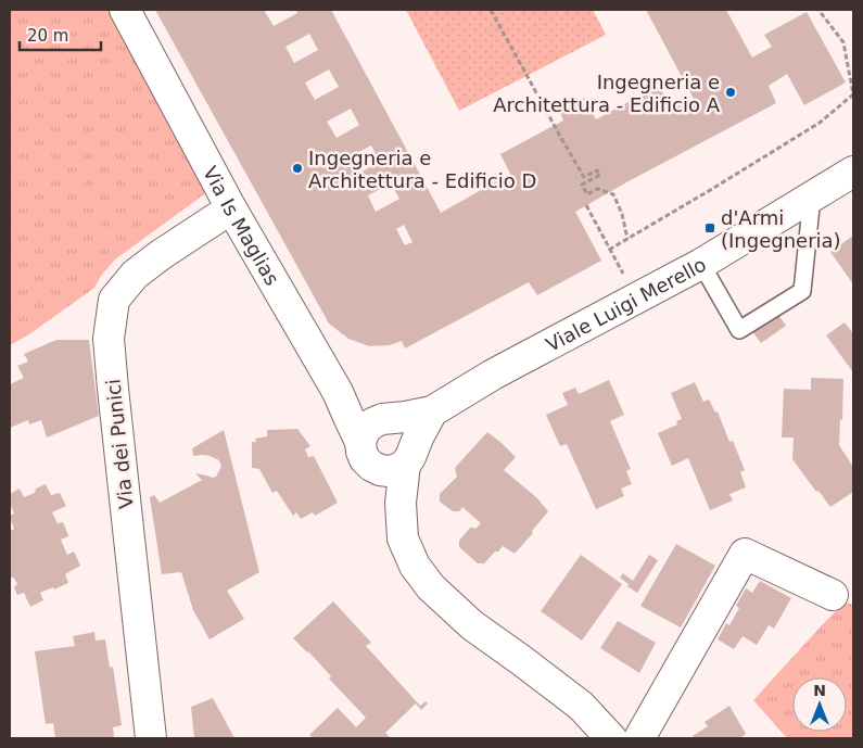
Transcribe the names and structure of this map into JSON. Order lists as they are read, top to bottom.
{
  "streets": {
    "street": ["Via Is Maglias", "Viale Luigi Merello", "Via dei Punici"]
  },
  "crossings": [
    ["Via Is Maglias", "Viale Luigi Merello"],
    ["Via Is Maglias", "Via dei Punici"]
  ],
  "places": {
    "other": ["Ingegneria e Architettura - Edificio A", "Ingegneria e Architettura - Edificio D"],
    "transit": ["d'Armi (Ingegneria)"]
  },
  "scale_bar": "20 m",
  "north": "top"
}
